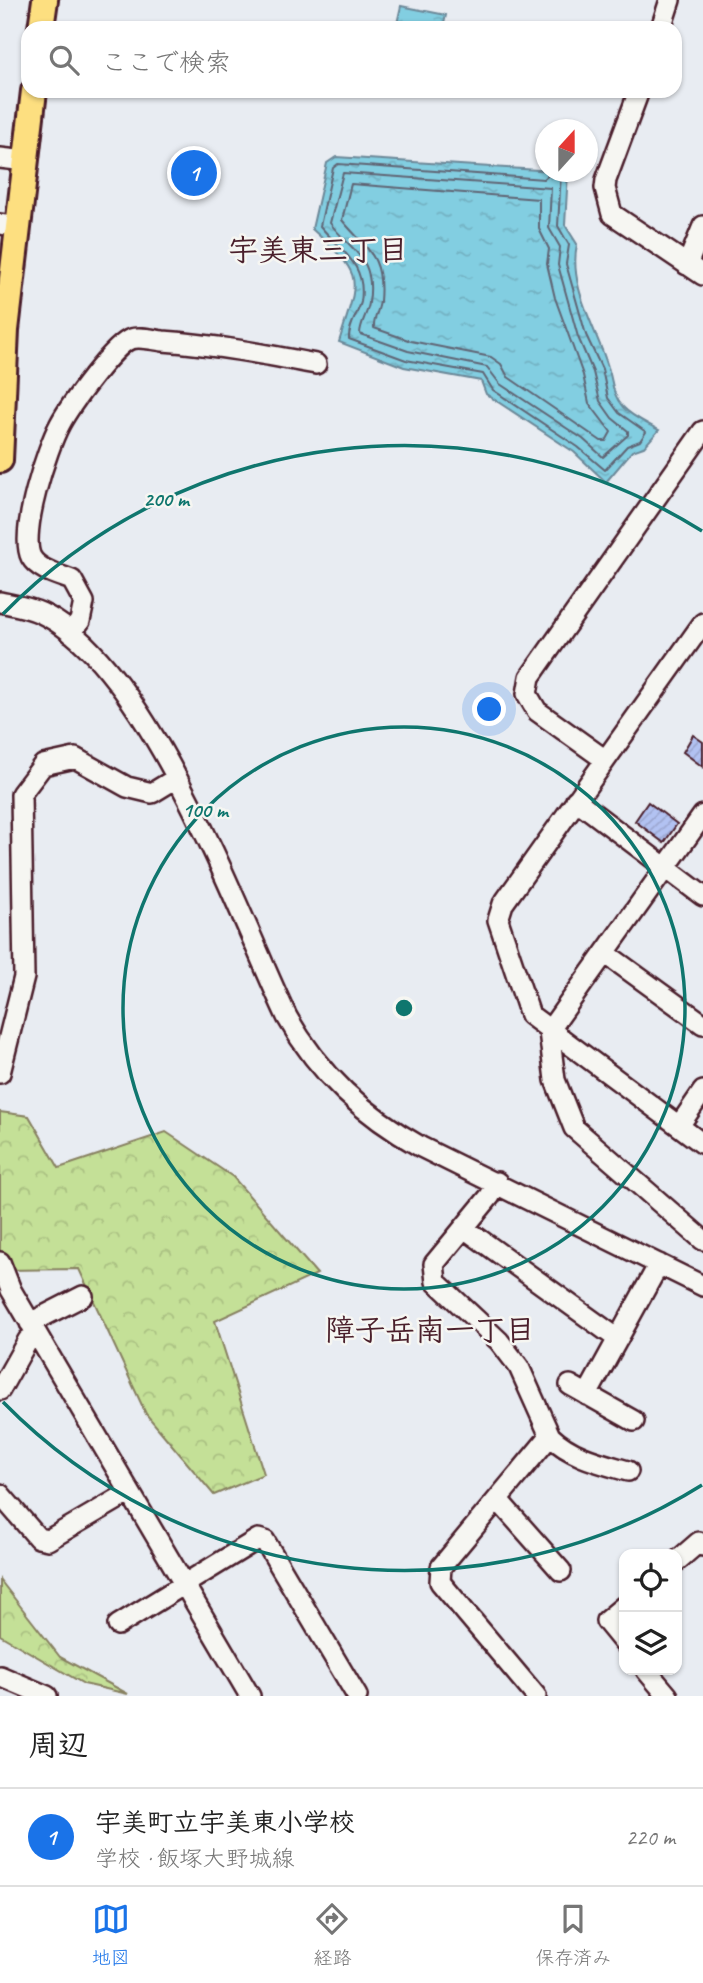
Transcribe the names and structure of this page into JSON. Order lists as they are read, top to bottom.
{
  "districts": ["宇美東三丁目", "障子岳南一丁目"],
  "north": "top",
  "page": {
    "search": "ここで検索",
    "pins": "1",
    "heading": "周辺",
    "list": [
      {
        "mark": "1",
        "name": "宇美町立宇美東小学校",
        "note": "学校 · 飯塚大野城線",
        "value": "220 m"
      }
    ],
    "nav": ["地図", "経路", "保存済み"]
  },
  "rings": ["200 m", "100 m"]
}
